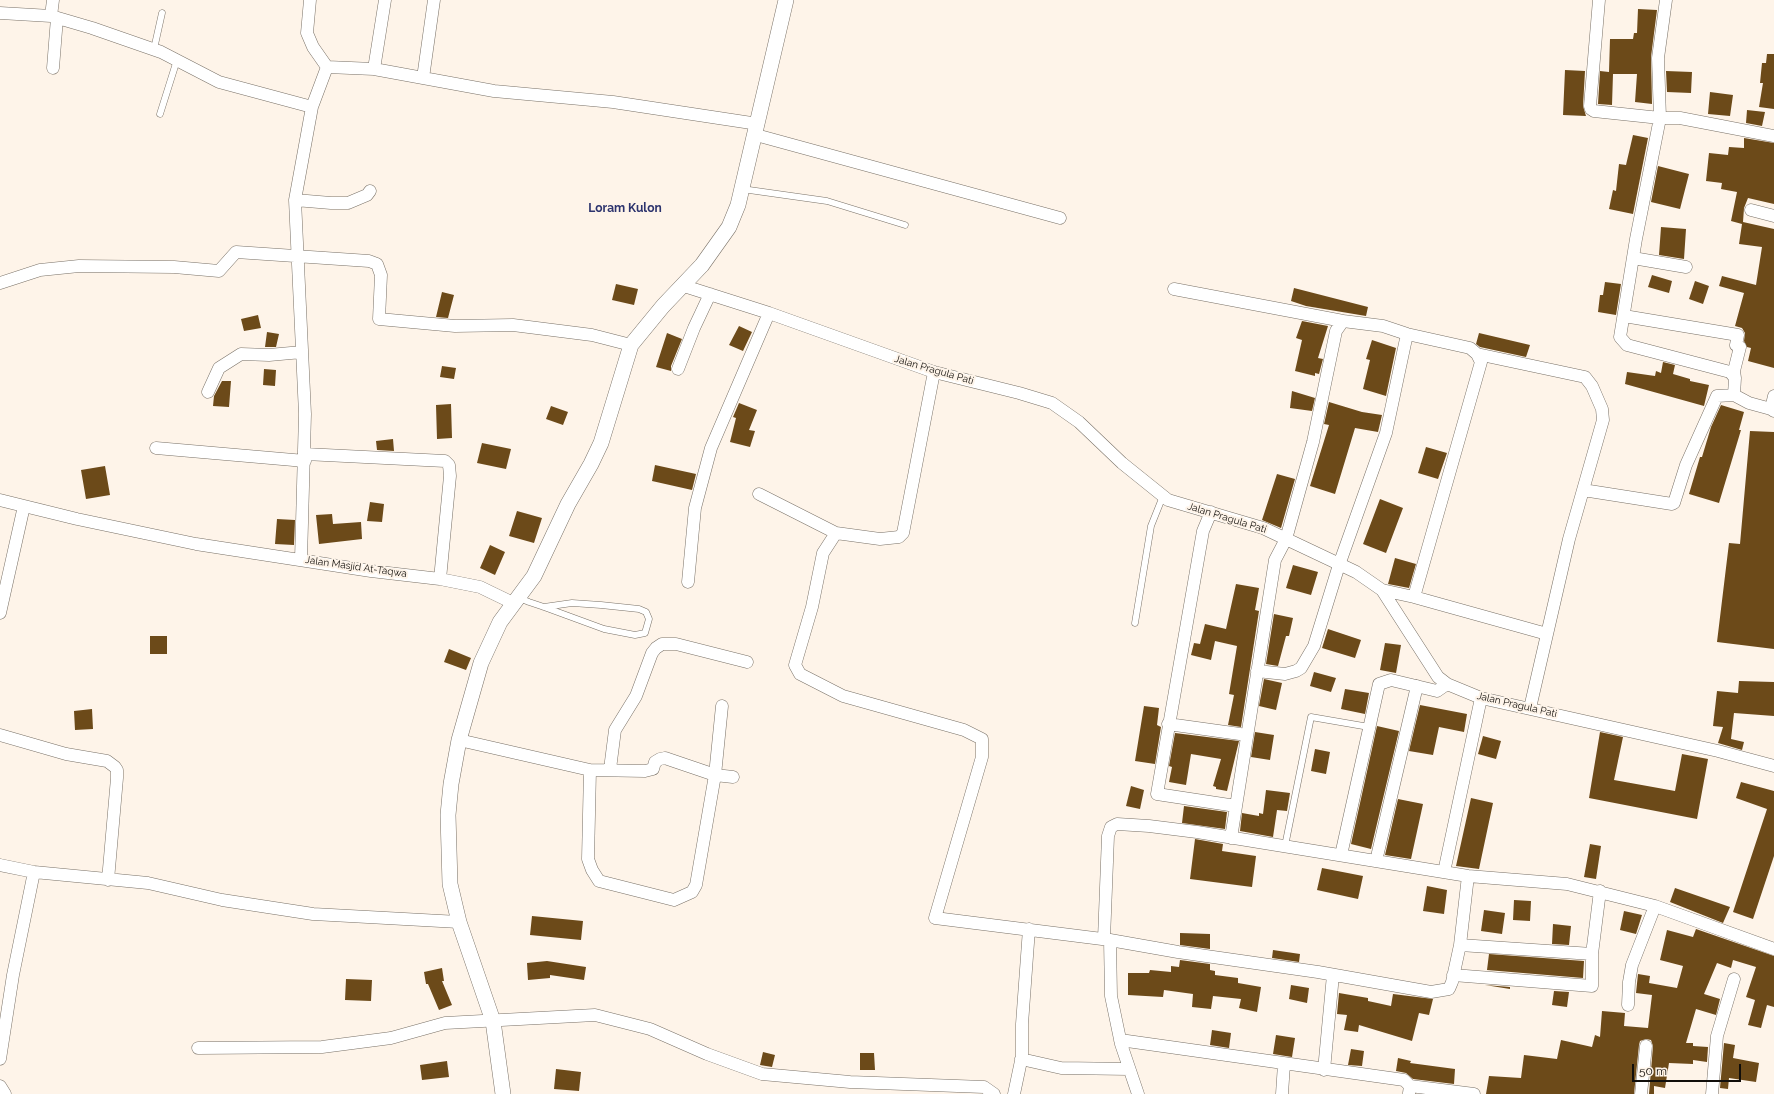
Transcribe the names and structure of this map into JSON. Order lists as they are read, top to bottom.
{
  "streets": {
    "street": ["Jalan Pragula Pati", "Jalan Masjid At-Taqwa"]
  },
  "districts": ["Loram Kulon"],
  "scale_bar": "50 m"
}
